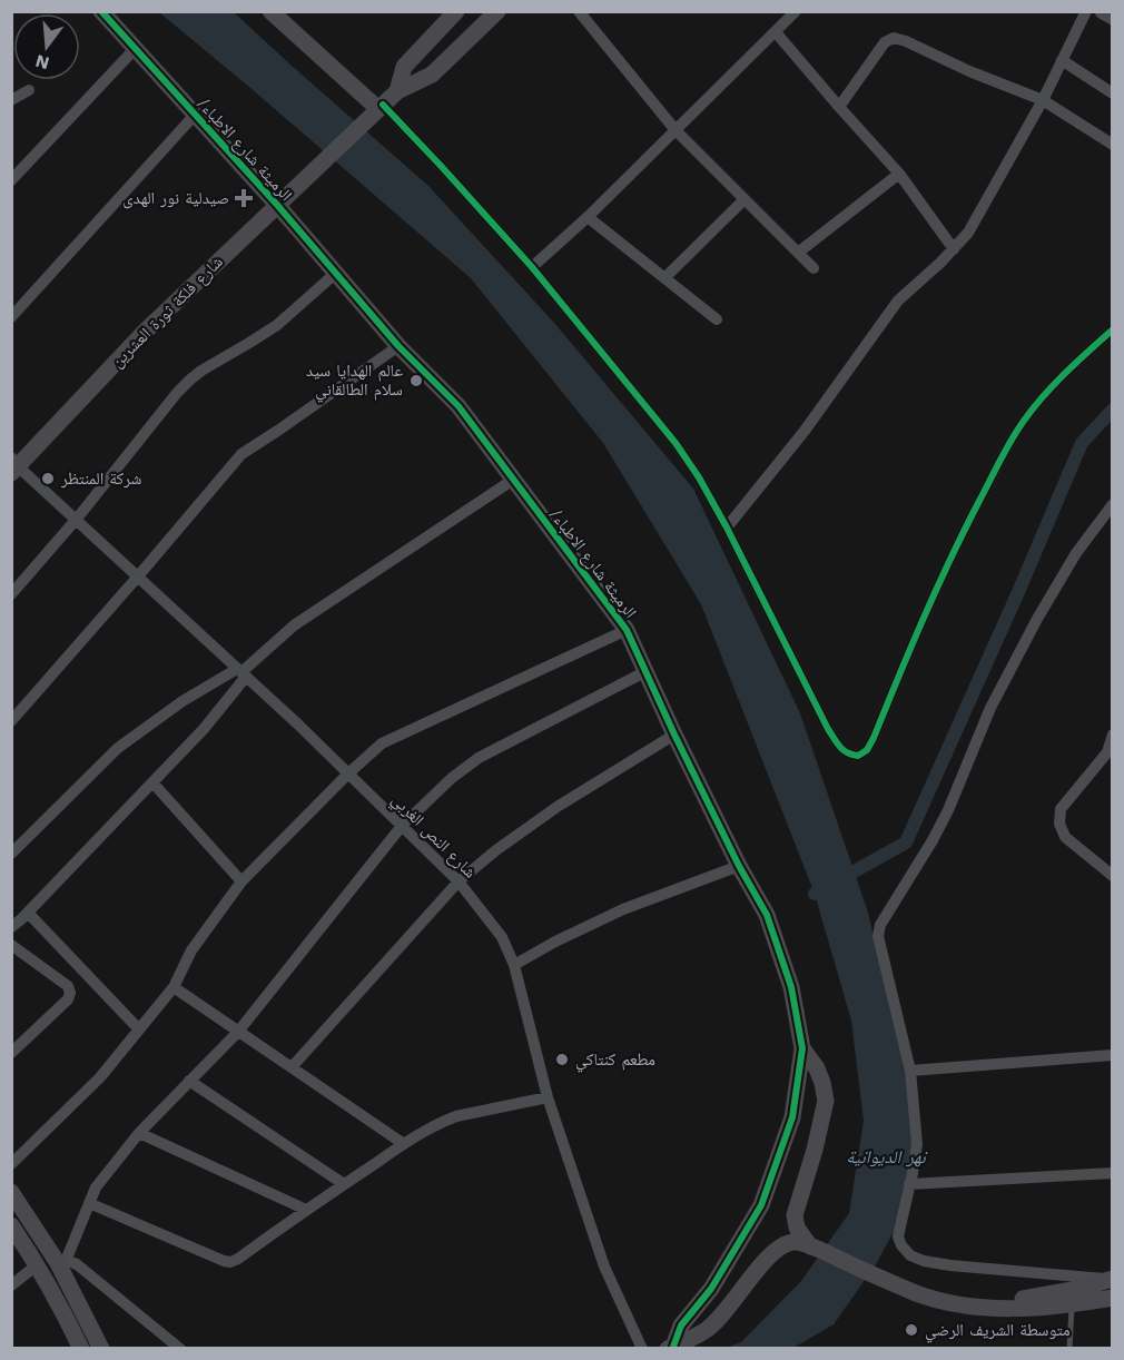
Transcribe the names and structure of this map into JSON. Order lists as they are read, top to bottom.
{
  "streets": {
    "street": ["/الرميثة شارع الاطباء", "شارع فلكة ثورة العشرين", "شارع النص الغربي"]
  },
  "crossings": [
    ["/الرميثة شارع الاطباء", "شارع فلكة ثورة العشرين"],
    ["شارع فلكة ثورة العشرين", "شارع النص الغربي"]
  ],
  "water": ["نهر الديوانية"],
  "places": {
    "health": ["صيدلية نور الهدى"],
    "other": [
      "عالم الهدايا سيد سلام الطالقاني",
      "شركة المنتظر",
      "مطعم كنتاكي",
      "متوسطة الشريف الرضي"
    ]
  },
  "north": "bottom"
}
